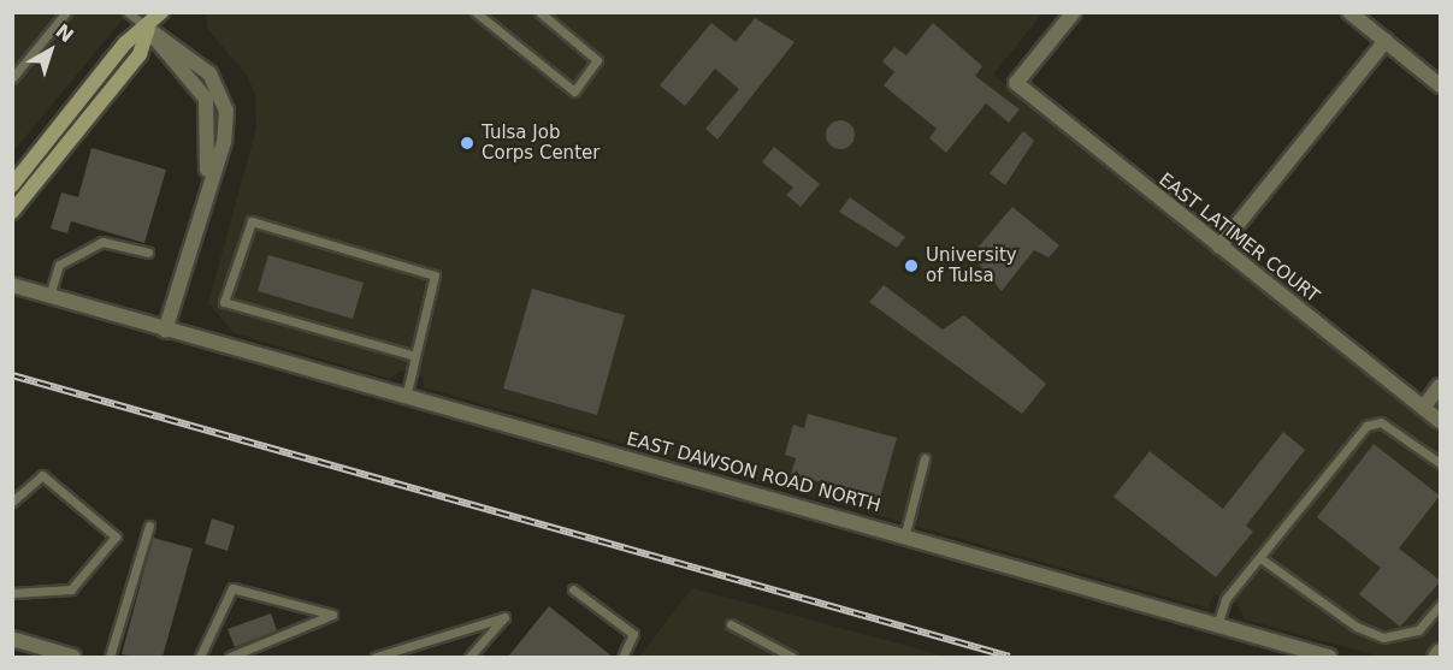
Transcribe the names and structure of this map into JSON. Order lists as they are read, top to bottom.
{
  "streets": {
    "street": ["EAST LATIMER COURT", "EAST DAWSON ROAD NORTH"]
  },
  "places": ["Tulsa Job Corps Center", "University of Tulsa"],
  "north": "top right"
}
